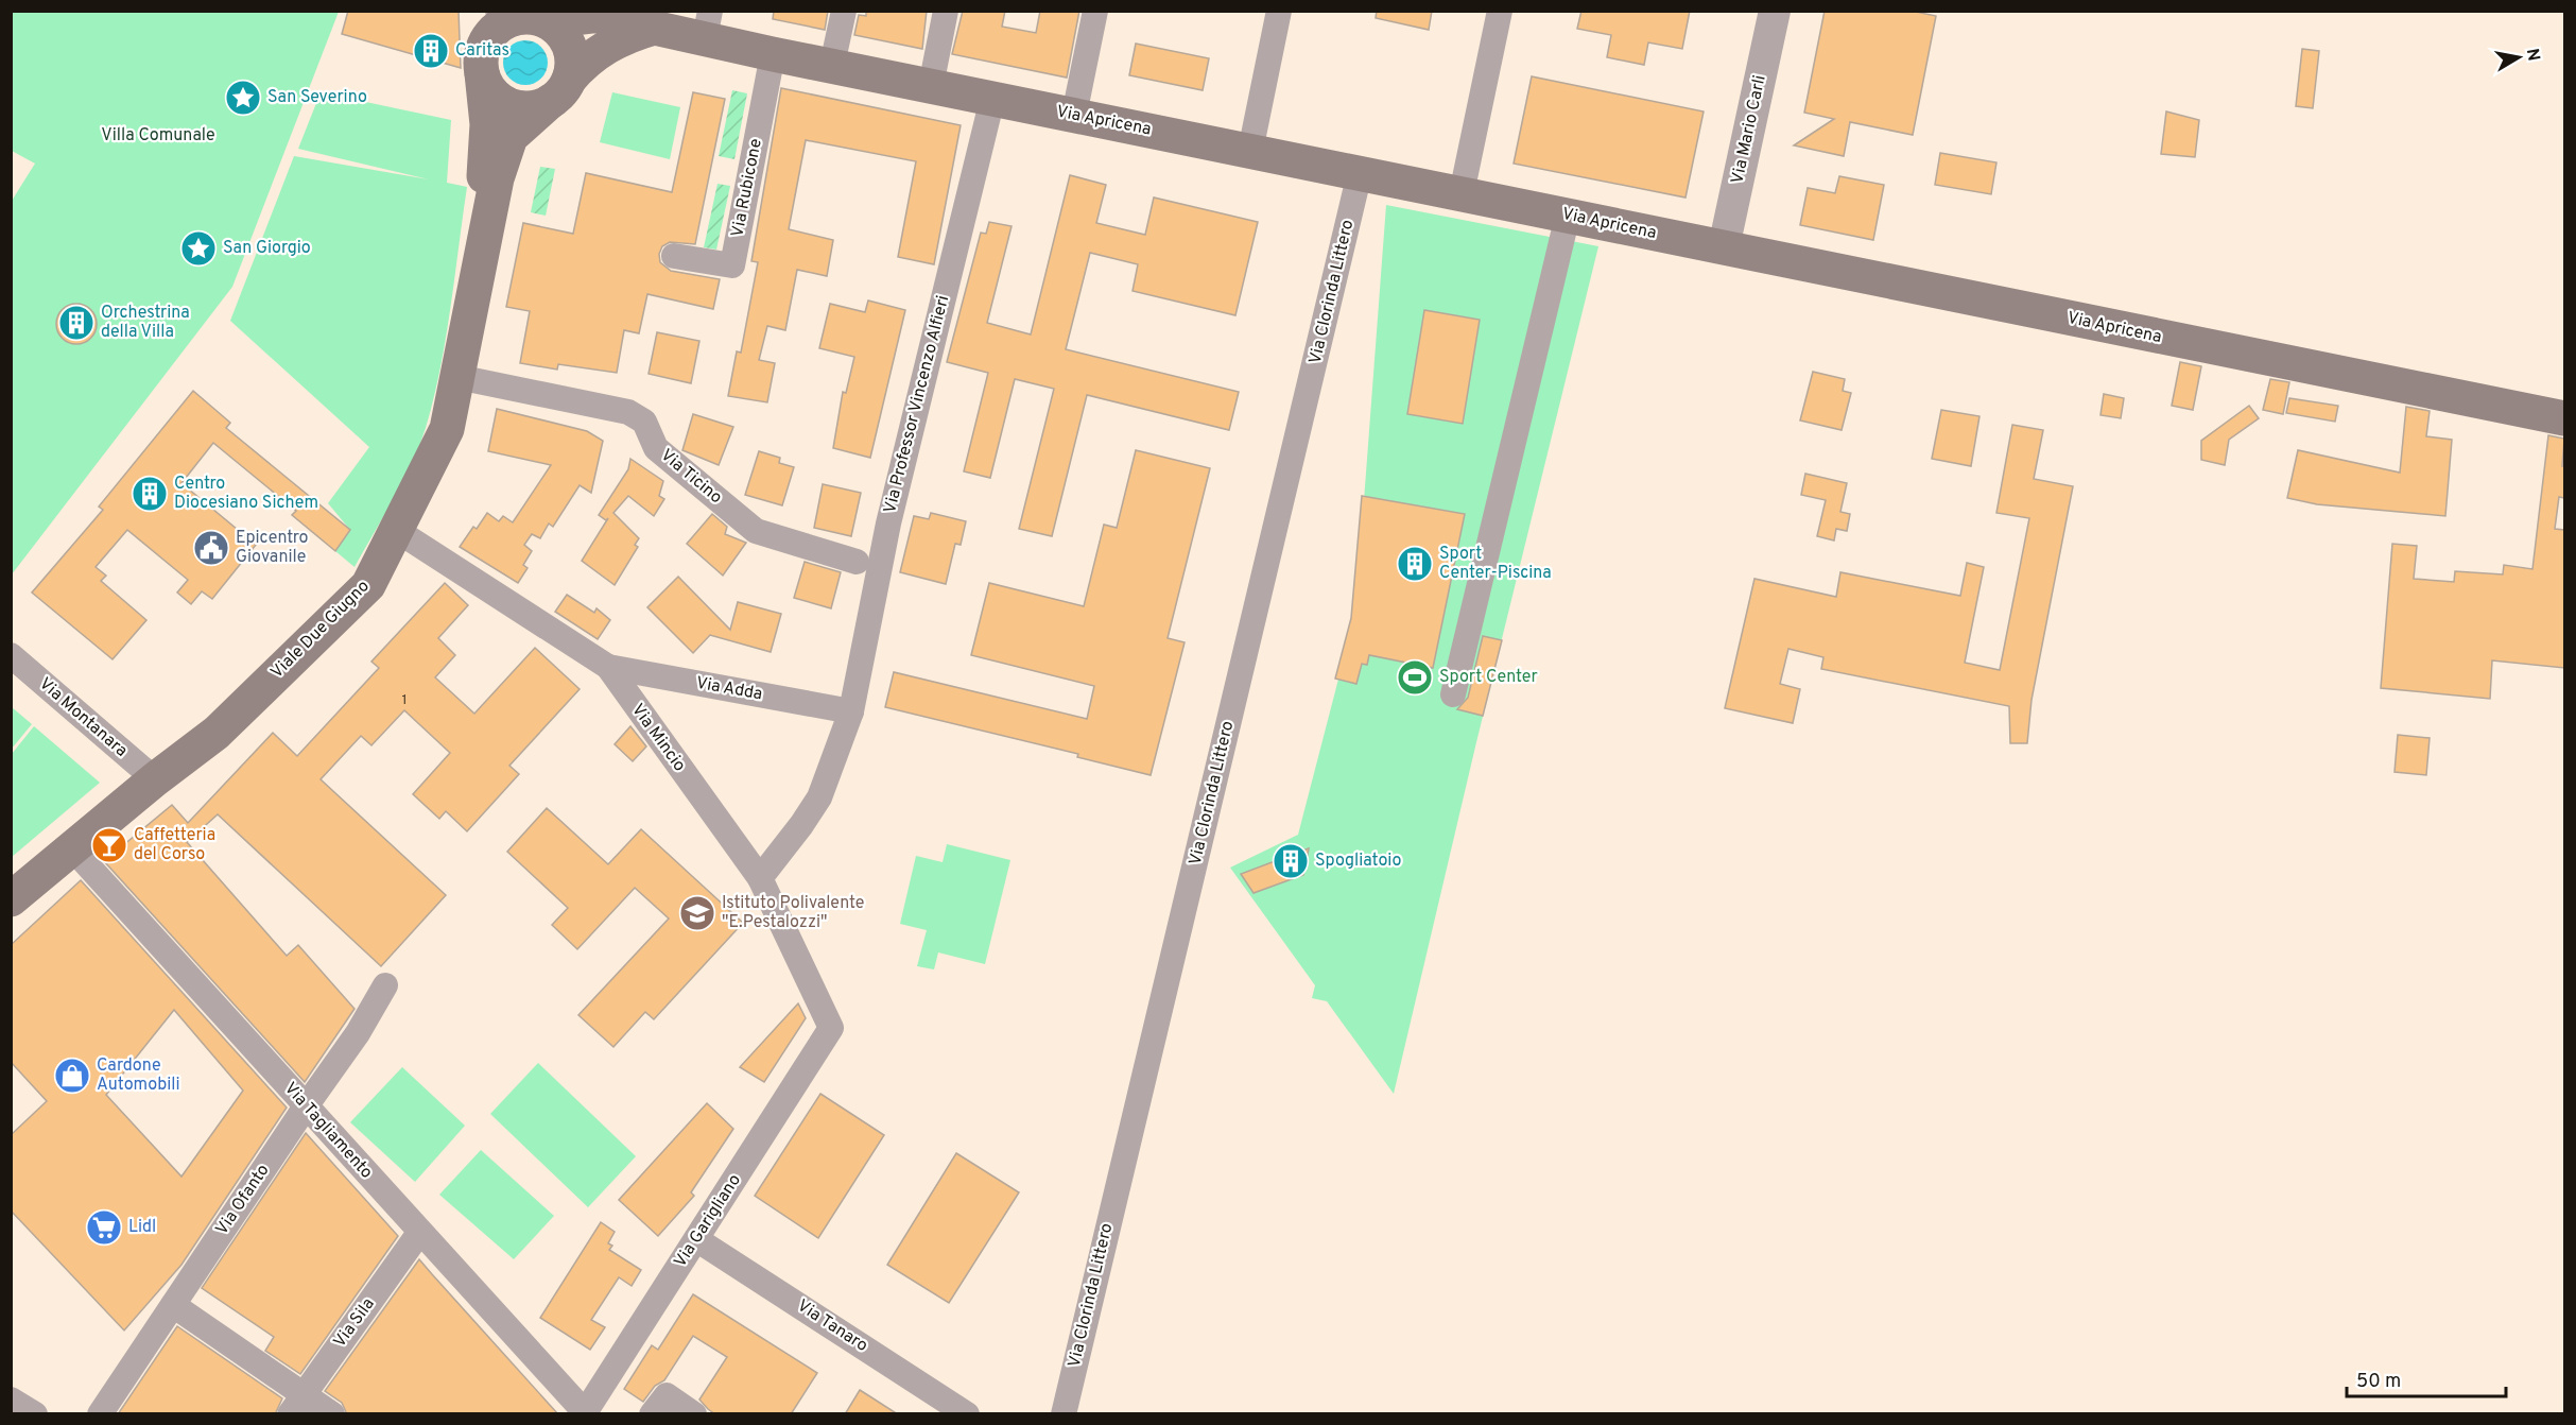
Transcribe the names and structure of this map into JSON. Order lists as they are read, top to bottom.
{
  "streets": {
    "main road": ["Via Apricena", "Viale Due Giugno"],
    "street": [
      "Via Mario Carli",
      "Via Rubicone",
      "Via Clorinda Littero",
      "Via Professor Vincenzo Alfieri",
      "Via Ticino",
      "Via Adda",
      "Via Montanara",
      "Via Mincio",
      "Via Tagliamento",
      "Via Ofanto",
      "Via Garigliano",
      "Via Sila",
      "Via Tanaro"
    ]
  },
  "crossings": [
    ["Via Apricena", "Via Mario Carli"],
    ["Via Apricena", "Via Rubicone"],
    ["Via Apricena", "Via Clorinda Littero"],
    ["Via Apricena", "Via Professor Vincenzo Alfieri"],
    ["Via Apricena", "Viale Due Giugno"],
    ["Via Professor Vincenzo Alfieri", "Via Adda"],
    ["Via Professor Vincenzo Alfieri", "Via Mincio"],
    ["Via Ticino", "Viale Due Giugno"],
    ["Viale Due Giugno", "Via Montanara"],
    ["Viale Due Giugno", "Via Mincio"],
    ["Viale Due Giugno", "Via Tagliamento"],
    ["Via Adda", "Via Mincio"],
    ["Via Mincio", "Via Garigliano"],
    ["Via Tagliamento", "Via Ofanto"],
    ["Via Tagliamento", "Via Garigliano"],
    ["Via Tagliamento", "Via Sila"],
    ["Via Garigliano", "Via Tanaro"]
  ],
  "parks": ["Villa Comunale"],
  "places": {
    "building": [
      "Caritas",
      "Orchestrina della Villa",
      "Centro Diocesiano Sichem",
      "Sport Center-Piscina",
      "Spogliatoio"
    ],
    "place": ["San Severino", "San Giorgio"],
    "public building": ["Epicentro Giovanile"],
    "sports": ["Sport Center"],
    "bar": ["Caffetteria del Corso"],
    "school or university": ["Istituto Polivalente \"E.Pestalozzi\""],
    "shop": ["Cardone Automobili"],
    "supermarket": ["Lidl"]
  },
  "house_numbers": ["1"],
  "scale_bar": "50 m",
  "north": "right"
}
